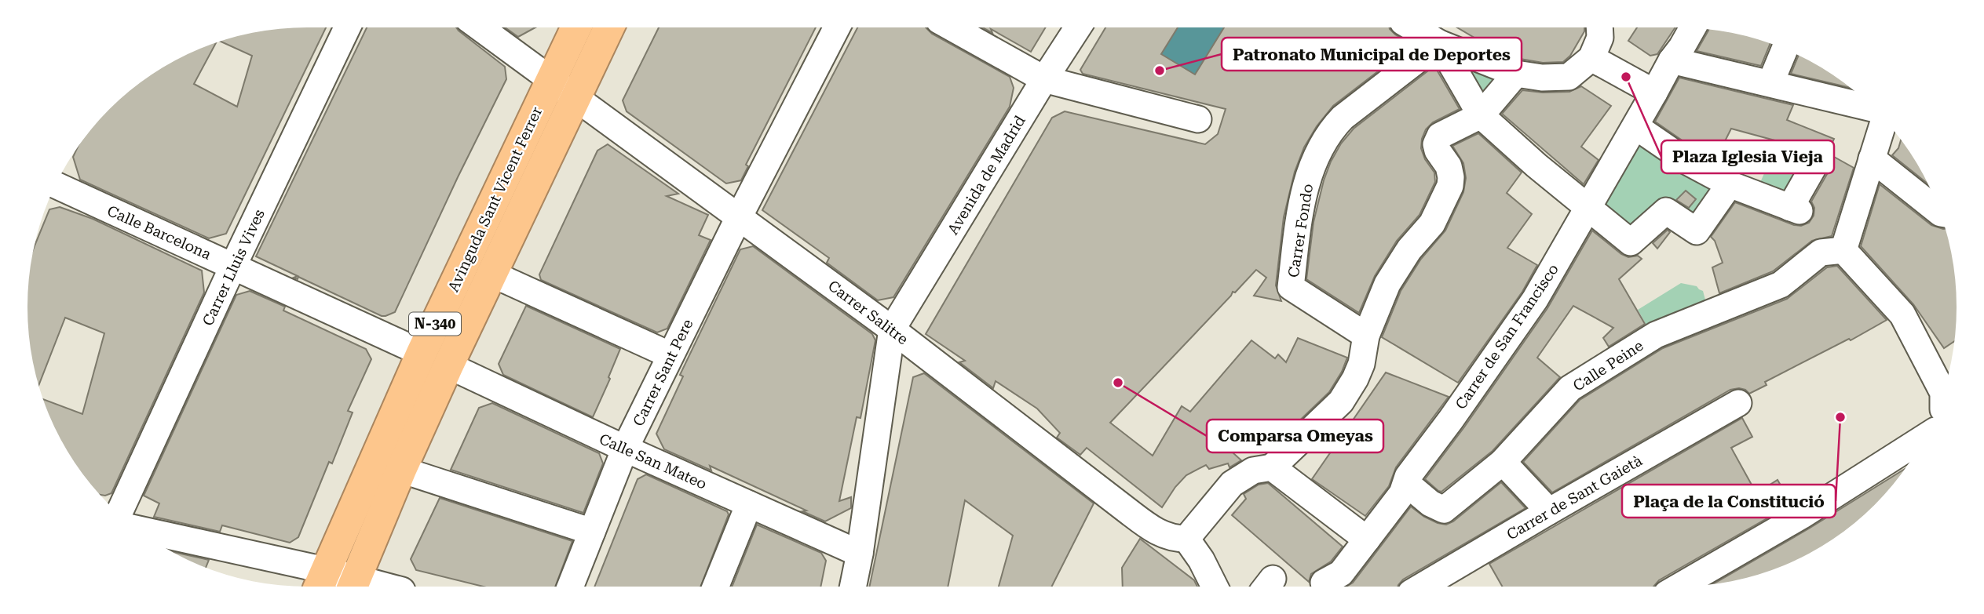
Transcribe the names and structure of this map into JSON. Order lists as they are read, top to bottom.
{
  "streets": {
    "highway": ["Avinguda Sant Vicent Ferrer", "N-340"],
    "street": [
      "Avenida de Madrid",
      "Carrer Fondo",
      "Calle Barcelona",
      "Carrer Lluis Vives",
      "Carrer Salitre",
      "Carrer de San Francisco",
      "Calle Peine",
      "Carrer Sant Pere",
      "Calle San Mateo",
      "Carrer de Sant Gaietà"
    ]
  },
  "crossings": [
    ["Avenida de Madrid", "Carrer Salitre"],
    ["Avinguda Sant Vicent Ferrer", "Calle Barcelona"],
    ["Avinguda Sant Vicent Ferrer", "Carrer Salitre"],
    ["Avinguda Sant Vicent Ferrer", "Calle San Mateo"],
    ["Calle Barcelona", "Carrer Lluis Vives"],
    ["Carrer Salitre", "Carrer Sant Pere"],
    ["Carrer de San Francisco", "Calle Peine"],
    ["Carrer Sant Pere", "Calle San Mateo"]
  ],
  "places": [
    "Patronato Municipal de Deportes",
    "Plaza Iglesia Vieja",
    "Comparsa Omeyas",
    "Plaça de la Constitució"
  ]
}
